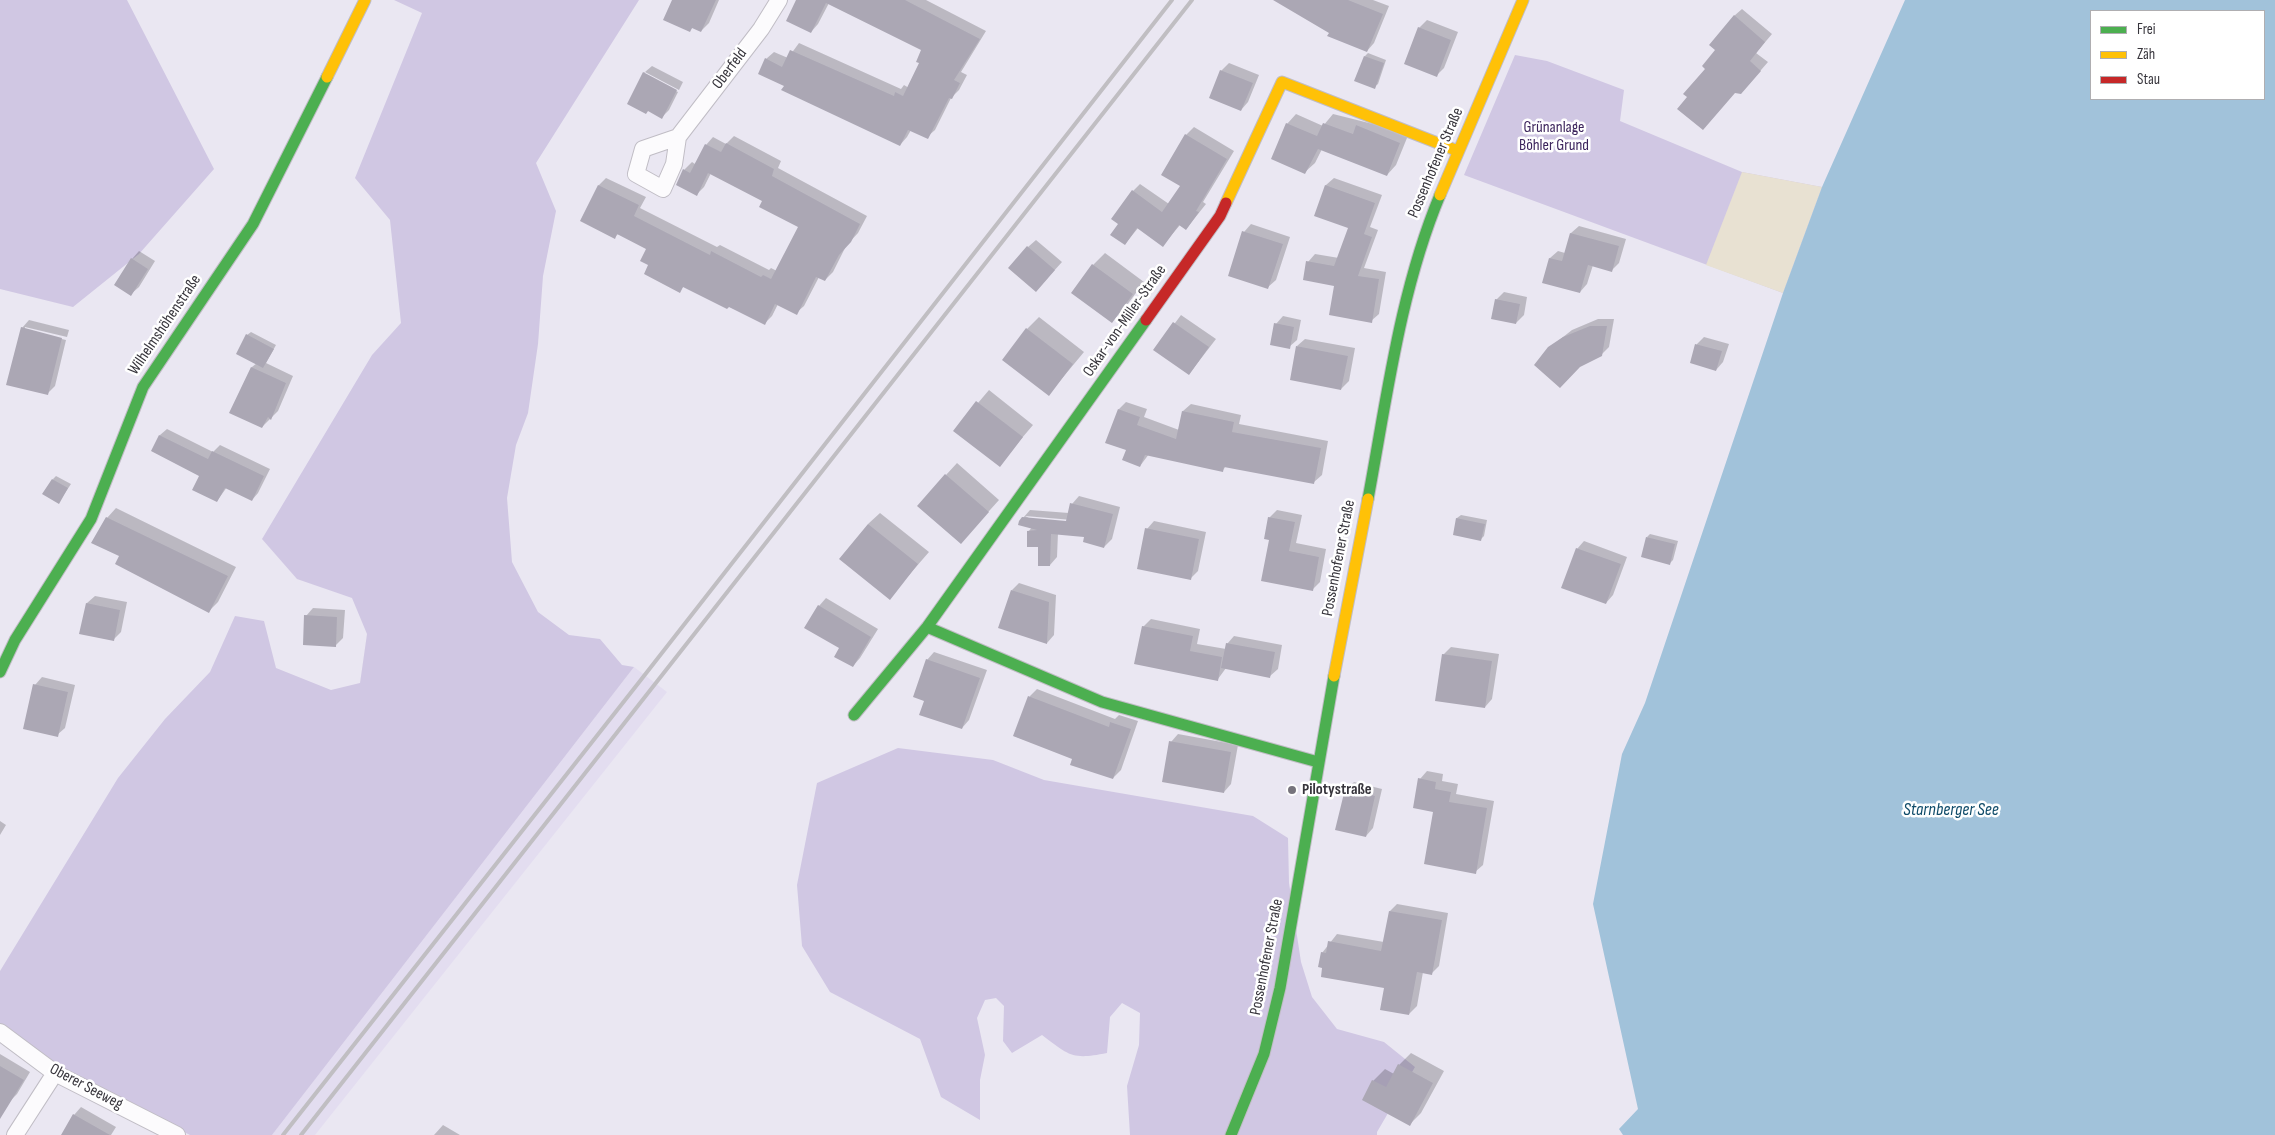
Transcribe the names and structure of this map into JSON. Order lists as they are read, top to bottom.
{
  "streets": {
    "street": [
      "Oberfeld",
      "Possenhofener Straße",
      "Oskar-von-Miller-Straße",
      "Wilhelmshöhenstraße",
      "Oberer Seeweg"
    ]
  },
  "crossings": [
    ["Possenhofener Straße", "Oskar-von-Miller-Straße"]
  ],
  "water": ["Starnberger See"],
  "parks": ["Grünanlage Böhler Grund"],
  "places": ["Pilotystraße"],
  "legend": ["Frei", "Zäh", "Stau"]
}
